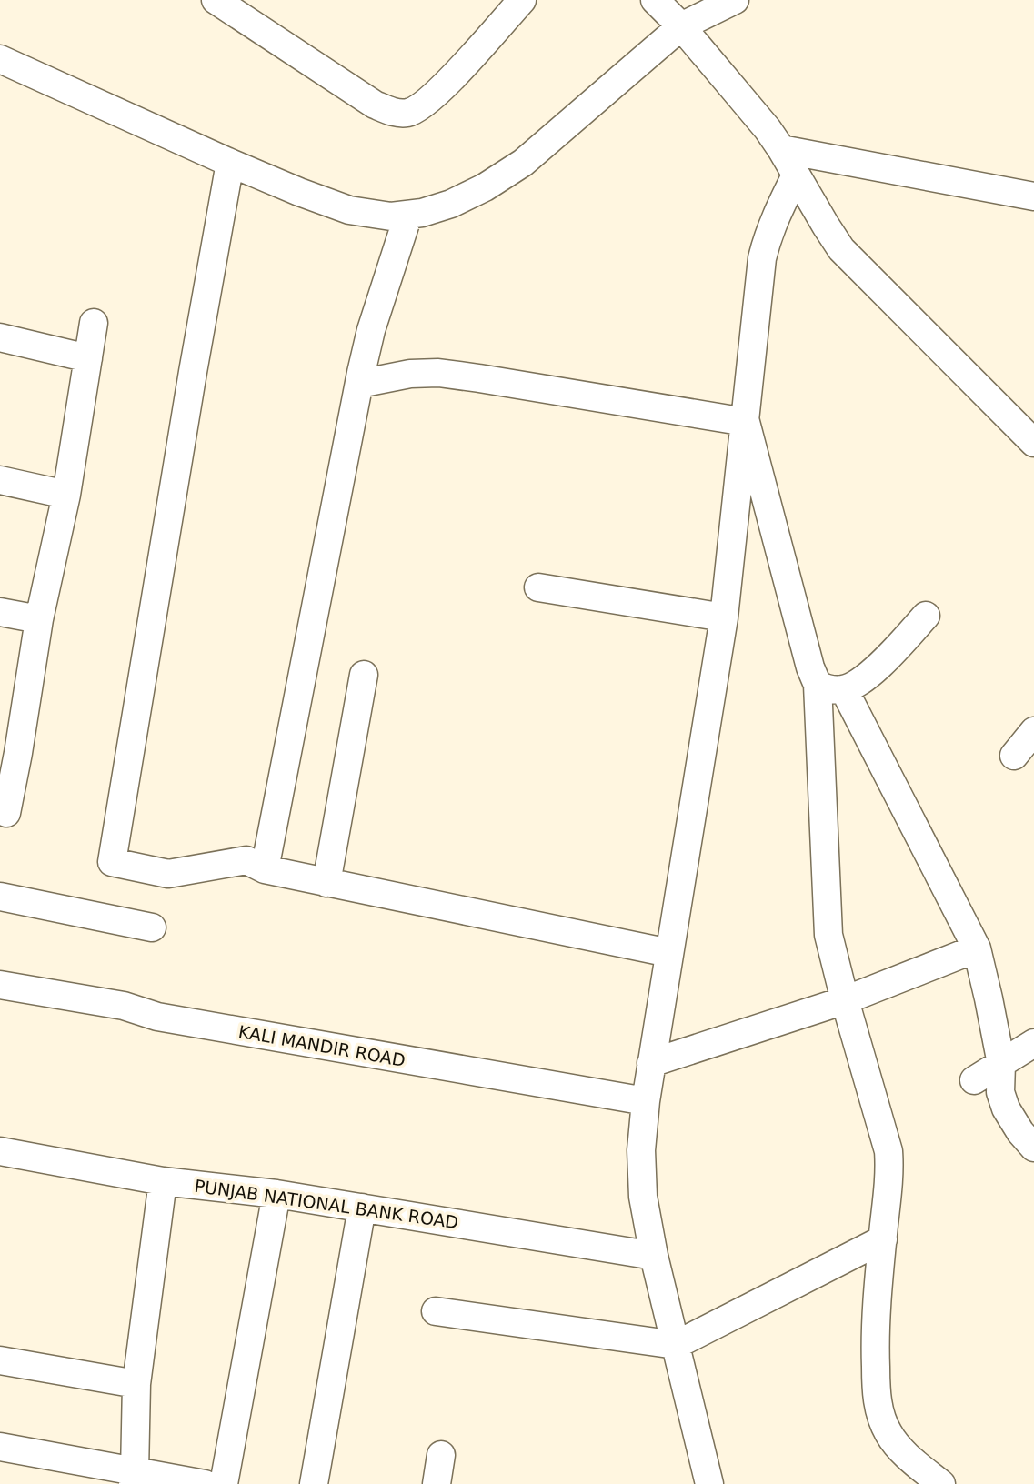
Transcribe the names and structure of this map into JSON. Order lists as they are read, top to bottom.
{
  "streets": {
    "street": ["KALI MANDIR ROAD", "PUNJAB NATIONAL BANK ROAD"]
  }
}
